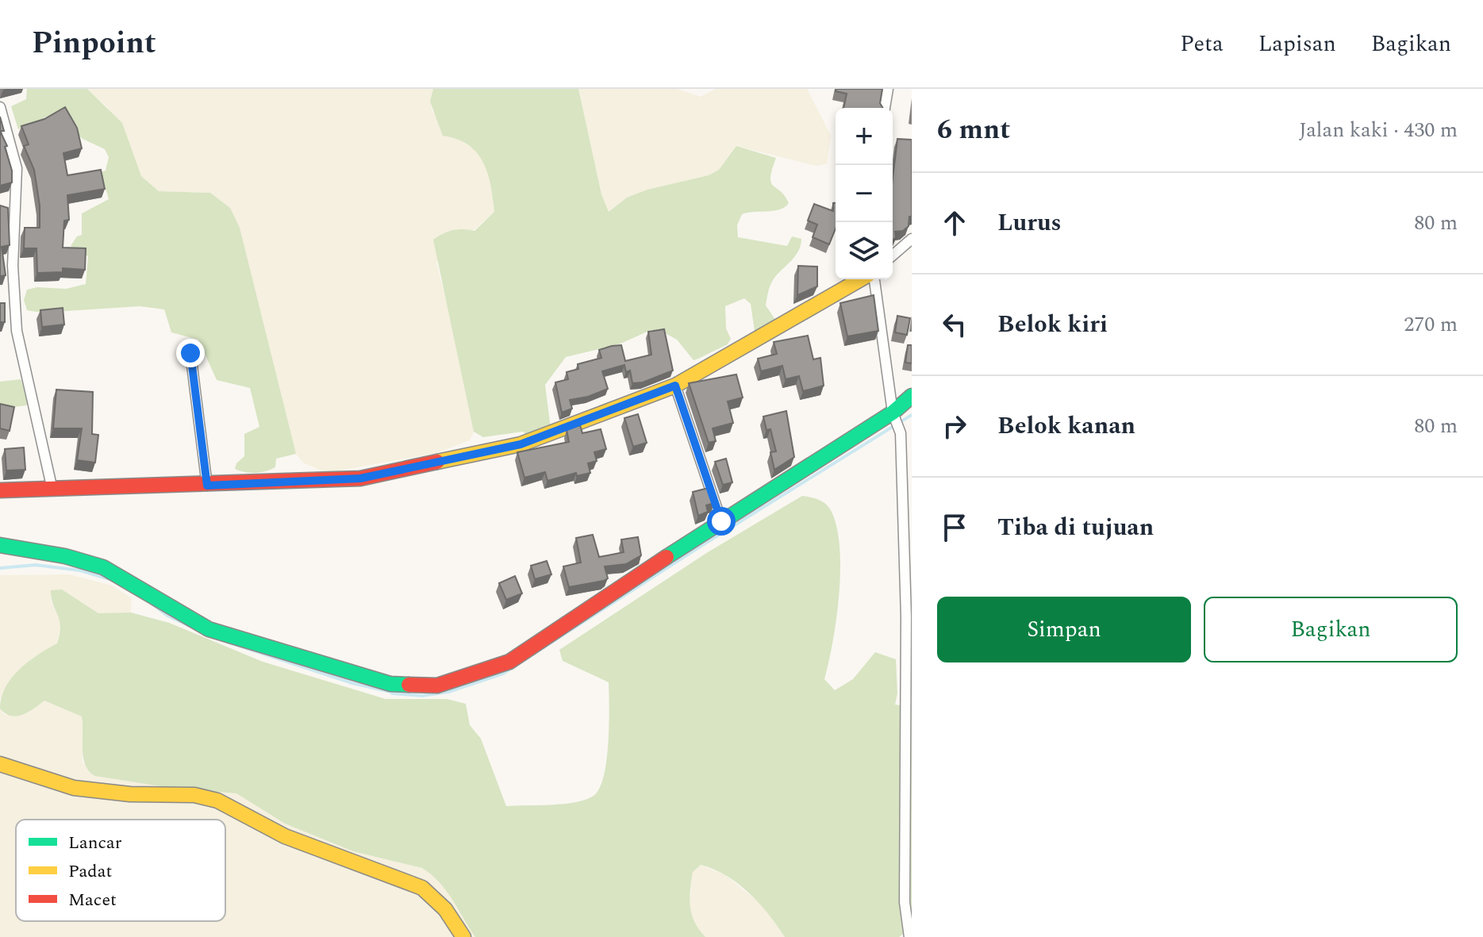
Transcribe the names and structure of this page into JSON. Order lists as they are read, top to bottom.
{
  "legend": ["Lancar", "Padat", "Macet"],
  "page": {
    "header": "Pinpoint",
    "nav": ["Peta", "Lapisan", "Bagikan"],
    "heading": ["6 mnt", "Jalan kaki · 430 m"],
    "map_buttons": ["+", "−"],
    "list": [
      ["Lurus", "80 m"],
      ["Belok kiri", "270 m"],
      ["Belok kanan", "80 m"],
      "Tiba di tujuan"
    ],
    "buttons": ["Simpan", "Bagikan"]
  }
}
